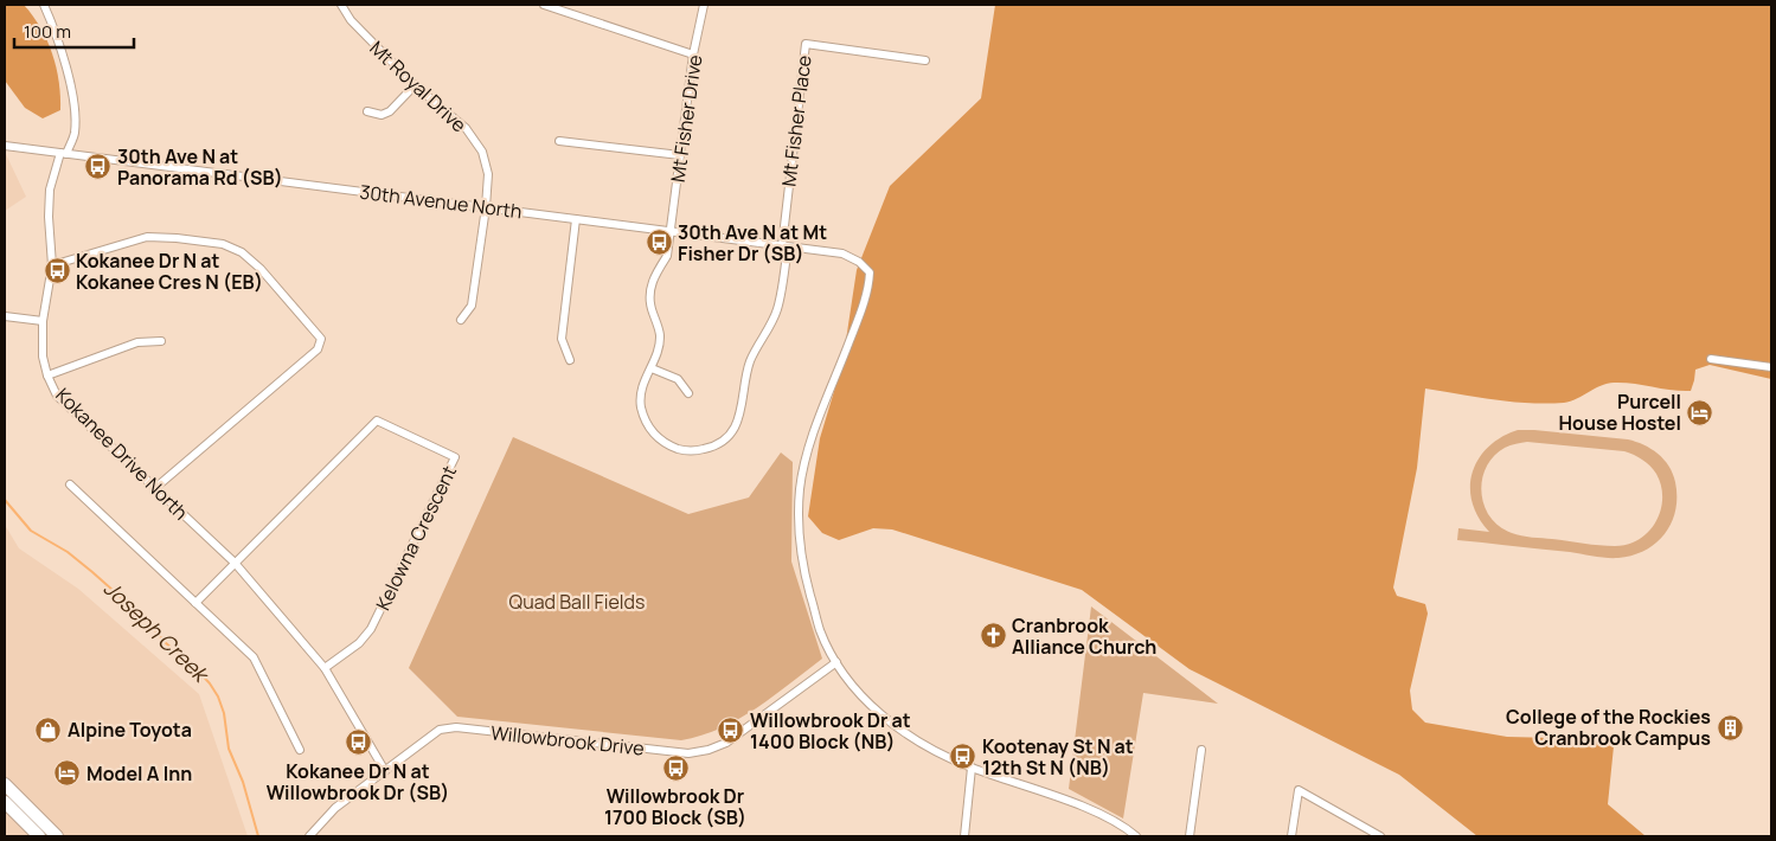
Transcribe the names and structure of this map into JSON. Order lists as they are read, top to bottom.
{
  "streets": {
    "street": [
      "Mt Royal Drive",
      "Mt Fisher Drive",
      "Mt Fisher Place",
      "30th Avenue North",
      "Kokanee Drive North",
      "Kelowna Crescent",
      "Willowbrook Drive"
    ]
  },
  "crossings": [
    ["Mt Royal Drive", "30th Avenue North"],
    ["Mt Fisher Drive", "Mt Fisher Place"],
    ["Mt Fisher Drive", "30th Avenue North"],
    ["Mt Fisher Place", "30th Avenue North"],
    ["30th Avenue North", "Kokanee Drive North"],
    ["30th Avenue North", "Willowbrook Drive"],
    ["Kokanee Drive North", "Kelowna Crescent"],
    ["Kokanee Drive North", "Willowbrook Drive"]
  ],
  "water": ["Joseph Creek"],
  "parks": ["Quad Ball Fields"],
  "places": {
    "bus stop": [
      "30th Ave N at Panorama Rd (SB)",
      "30th Ave N at Mt Fisher Dr (SB)",
      "Kokanee Dr N at Kokanee Cres N (EB)",
      "Willowbrook Dr at 1400 Block (NB)",
      "Kokanee Dr N at Willowbrook Dr (SB)",
      "Kootenay St N at 12th St N (NB)",
      "Willowbrook Dr 1700 Block (SB)"
    ],
    "hotel": ["Purcell House Hostel", "Model A Inn"],
    "church": ["Cranbrook Alliance Church"],
    "building": ["College of the Rockies Cranbrook Campus"],
    "shop": ["Alpine Toyota"]
  },
  "scale_bar": "100 m"
}
